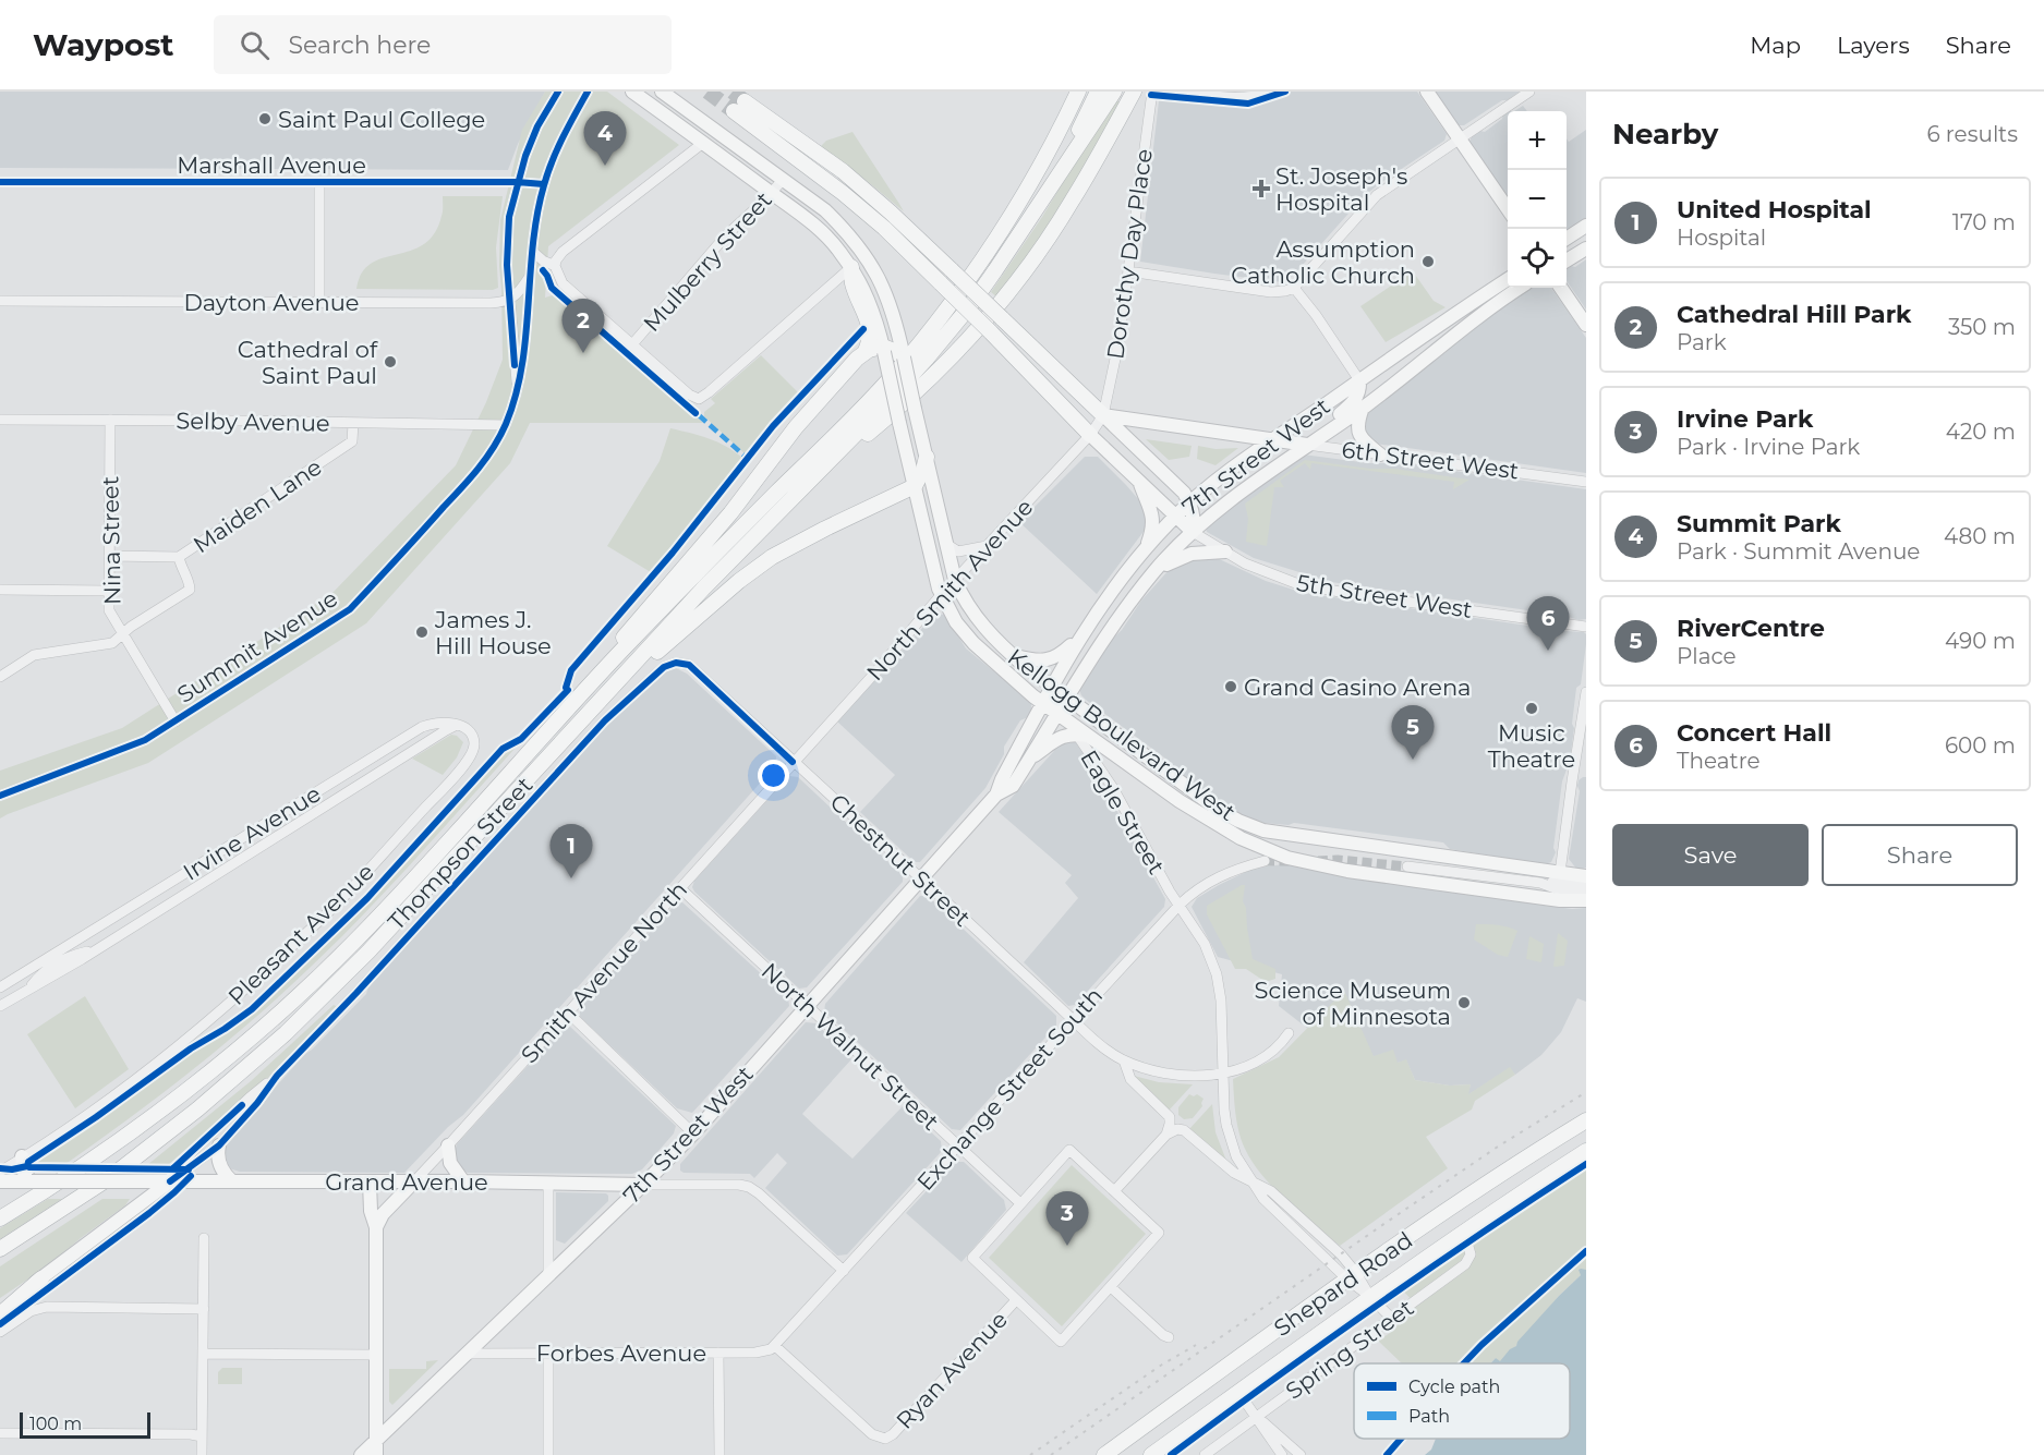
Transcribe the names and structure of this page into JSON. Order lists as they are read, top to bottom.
{
  "streets": {
    "highway": ["Shepard Road"],
    "main road": [
      "7th Street West",
      "6th Street West",
      "Kellogg Boulevard West",
      "Grand Avenue"
    ],
    "street": [
      "Marshall Avenue",
      "Dorothy Day Place",
      "Mulberry Street",
      "Dayton Avenue",
      "Selby Avenue",
      "Maiden Lane",
      "Nina Street",
      "North Smith Avenue",
      "5th Street West",
      "Summit Avenue",
      "Eagle Street",
      "Irvine Avenue",
      "Thompson Street",
      "Chestnut Street",
      "Pleasant Avenue",
      "Smith Avenue North",
      "North Walnut Street",
      "Exchange Street South",
      "Spring Street",
      "Forbes Avenue",
      "Ryan Avenue"
    ]
  },
  "crossings": [
    ["Marshall Avenue", "Summit Avenue"],
    ["Dorothy Day Place", "6th Street West"],
    ["Dorothy Day Place", "North Smith Avenue"],
    ["Mulberry Street", "Kellogg Boulevard West"],
    ["Selby Avenue", "Maiden Lane"],
    ["Selby Avenue", "Nina Street"],
    ["Selby Avenue", "Summit Avenue"],
    ["7th Street West", "6th Street West"],
    ["7th Street West", "5th Street West"],
    ["7th Street West", "Kellogg Boulevard West"],
    ["7th Street West", "Chestnut Street"],
    ["7th Street West", "North Walnut Street"],
    ["7th Street West", "Grand Avenue"],
    ["7th Street West", "Forbes Avenue"],
    ["6th Street West", "North Smith Avenue"],
    ["Maiden Lane", "Nina Street"],
    ["Nina Street", "Summit Avenue"],
    ["North Smith Avenue", "Kellogg Boulevard West"],
    ["North Smith Avenue", "Chestnut Street"],
    ["North Smith Avenue", "Smith Avenue North"],
    ["Kellogg Boulevard West", "Eagle Street"],
    ["Eagle Street", "Chestnut Street"],
    ["Eagle Street", "Exchange Street South"],
    ["Irvine Avenue", "Pleasant Avenue"],
    ["Thompson Street", "Chestnut Street"],
    ["Thompson Street", "Grand Avenue"],
    ["Chestnut Street", "Smith Avenue North"],
    ["Chestnut Street", "Exchange Street South"],
    ["Smith Avenue North", "North Walnut Street"],
    ["Smith Avenue North", "Grand Avenue"],
    ["North Walnut Street", "Exchange Street South"],
    ["Exchange Street South", "Forbes Avenue"],
    ["Exchange Street South", "Ryan Avenue"],
    ["Shepard Road", "Spring Street"],
    ["Forbes Avenue", "Ryan Avenue"]
  ],
  "places": {
    "other": [
      "Saint Paul College",
      "Assumption Catholic Church",
      "Cathedral of Saint Paul",
      "James J. Hill House",
      "Grand Casino Arena",
      "Music Theatre",
      "Science Museum of Minnesota"
    ],
    "health": ["St. Joseph's Hospital"]
  },
  "legend": ["Cycle path", "Path"],
  "scale_bar": "100 m",
  "page": {
    "header": "Waypost",
    "search": "Search here",
    "nav": ["Map", "Layers", "Share"],
    "heading": ["Nearby", "6 results"],
    "map_buttons": ["+", "−"],
    "pins": [
      "4",
      "2",
      "6",
      "5",
      "1",
      "3"
    ],
    "list": [
      {
        "mark": "1",
        "name": "United Hospital",
        "note": "Hospital",
        "value": "170 m"
      },
      {
        "mark": "2",
        "name": "Cathedral Hill Park",
        "note": "Park",
        "value": "350 m"
      },
      {
        "mark": "3",
        "name": "Irvine Park",
        "note": "Park · Irvine Park",
        "value": "420 m"
      },
      {
        "mark": "4",
        "name": "Summit Park",
        "note": "Park · Summit Avenue",
        "value": "480 m"
      },
      {
        "mark": "5",
        "name": "RiverCentre",
        "note": "Place",
        "value": "490 m"
      },
      {
        "mark": "6",
        "name": "Concert Hall",
        "note": "Theatre",
        "value": "600 m"
      }
    ],
    "buttons": ["Save", "Share"],
    "scale": "100 m"
  }
}
